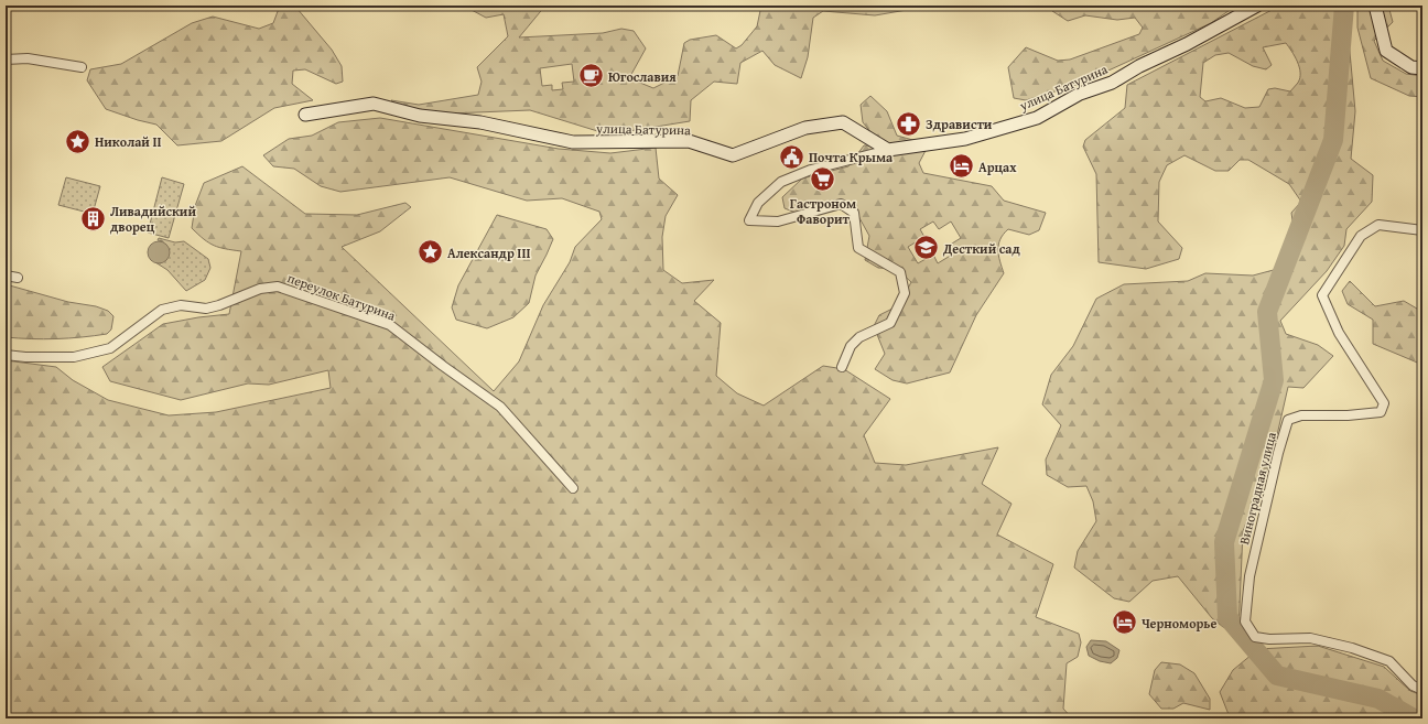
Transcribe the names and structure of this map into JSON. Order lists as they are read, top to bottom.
{
  "streets": {
    "street": ["улица Батурина", "переулок Батурина", "Виноградная улица"]
  },
  "places": {
    "cafe": ["Югославия"],
    "pharmacy": ["Здрависти"],
    "place": ["Николай II", "Александр III"],
    "public building": ["Почта Крыма"],
    "hotel": ["Арцах", "Черноморье"],
    "supermarket": ["Гастроном Фаворит"],
    "building": ["Ливадийский дворец"],
    "school or university": ["Десткий сад"]
  }
}
